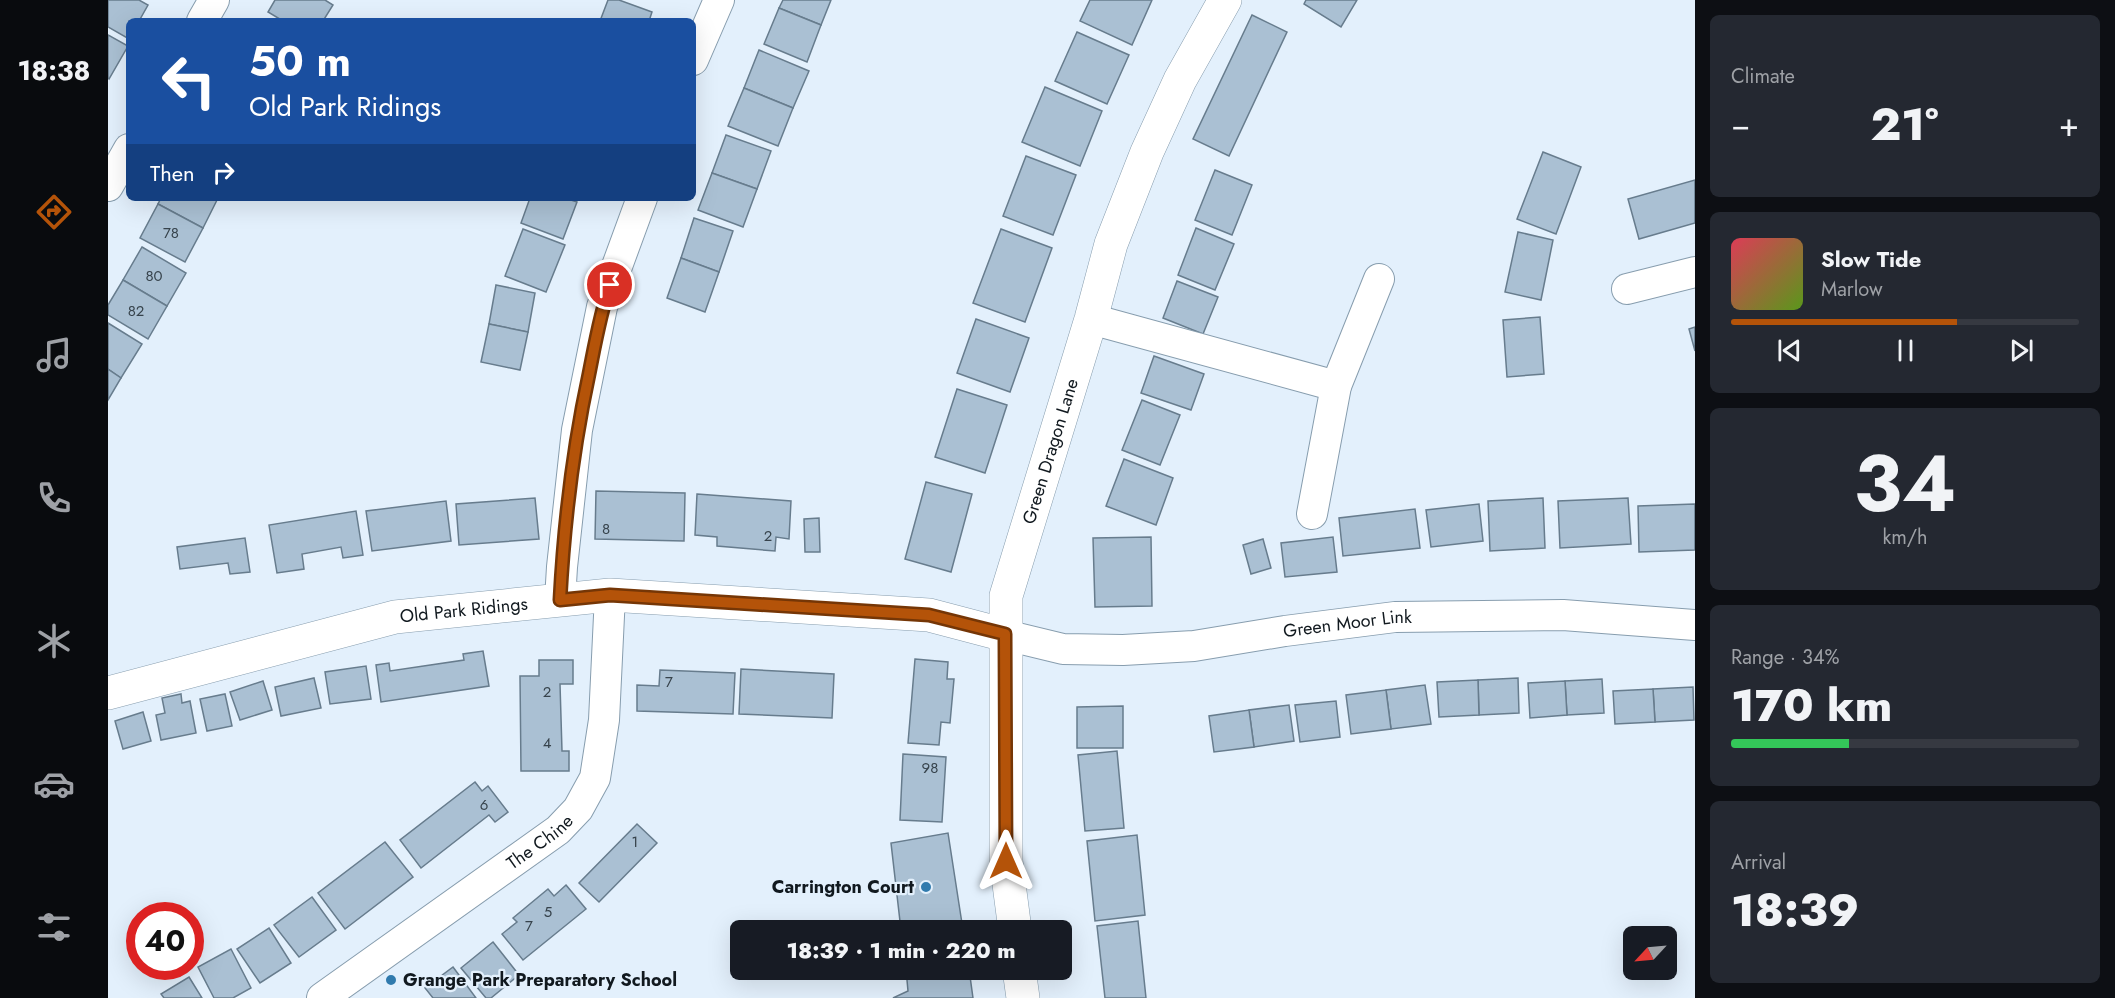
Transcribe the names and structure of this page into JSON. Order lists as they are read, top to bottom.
{
  "streets": {
    "street": [
      "Green Dragon Lane",
      "Old Park Ridings",
      "Green Moor Link",
      "The Chine"
    ]
  },
  "crossings": [
    ["Green Dragon Lane", "Old Park Ridings"],
    ["Green Dragon Lane", "Green Moor Link"],
    ["Old Park Ridings", "Green Moor Link"],
    ["Old Park Ridings", "The Chine"]
  ],
  "places": ["Carrington Court", "Grange Park Preparatory School"],
  "house_numbers": [
    "78",
    "80",
    "82",
    "8",
    "2",
    "7",
    "2",
    "4",
    "98",
    "6",
    "1",
    "5",
    "7"
  ],
  "north": "bottom left",
  "page": {
    "tabs": "18:38",
    "tile": [
      "Climate",
      ["34", "km/h"],
      ["Range · 34%", "170 km"],
      ["Arrival", "18:39"]
    ],
    "turn": ["50 m", "Old Park Ridings"],
    "heat": ["−", "21°", "+"],
    "then": "Then",
    "song": ["Slow Tide", "Marlow"],
    "limit": "40",
    "trip": "18:39 · 1 min · 220 m"
  }
}
